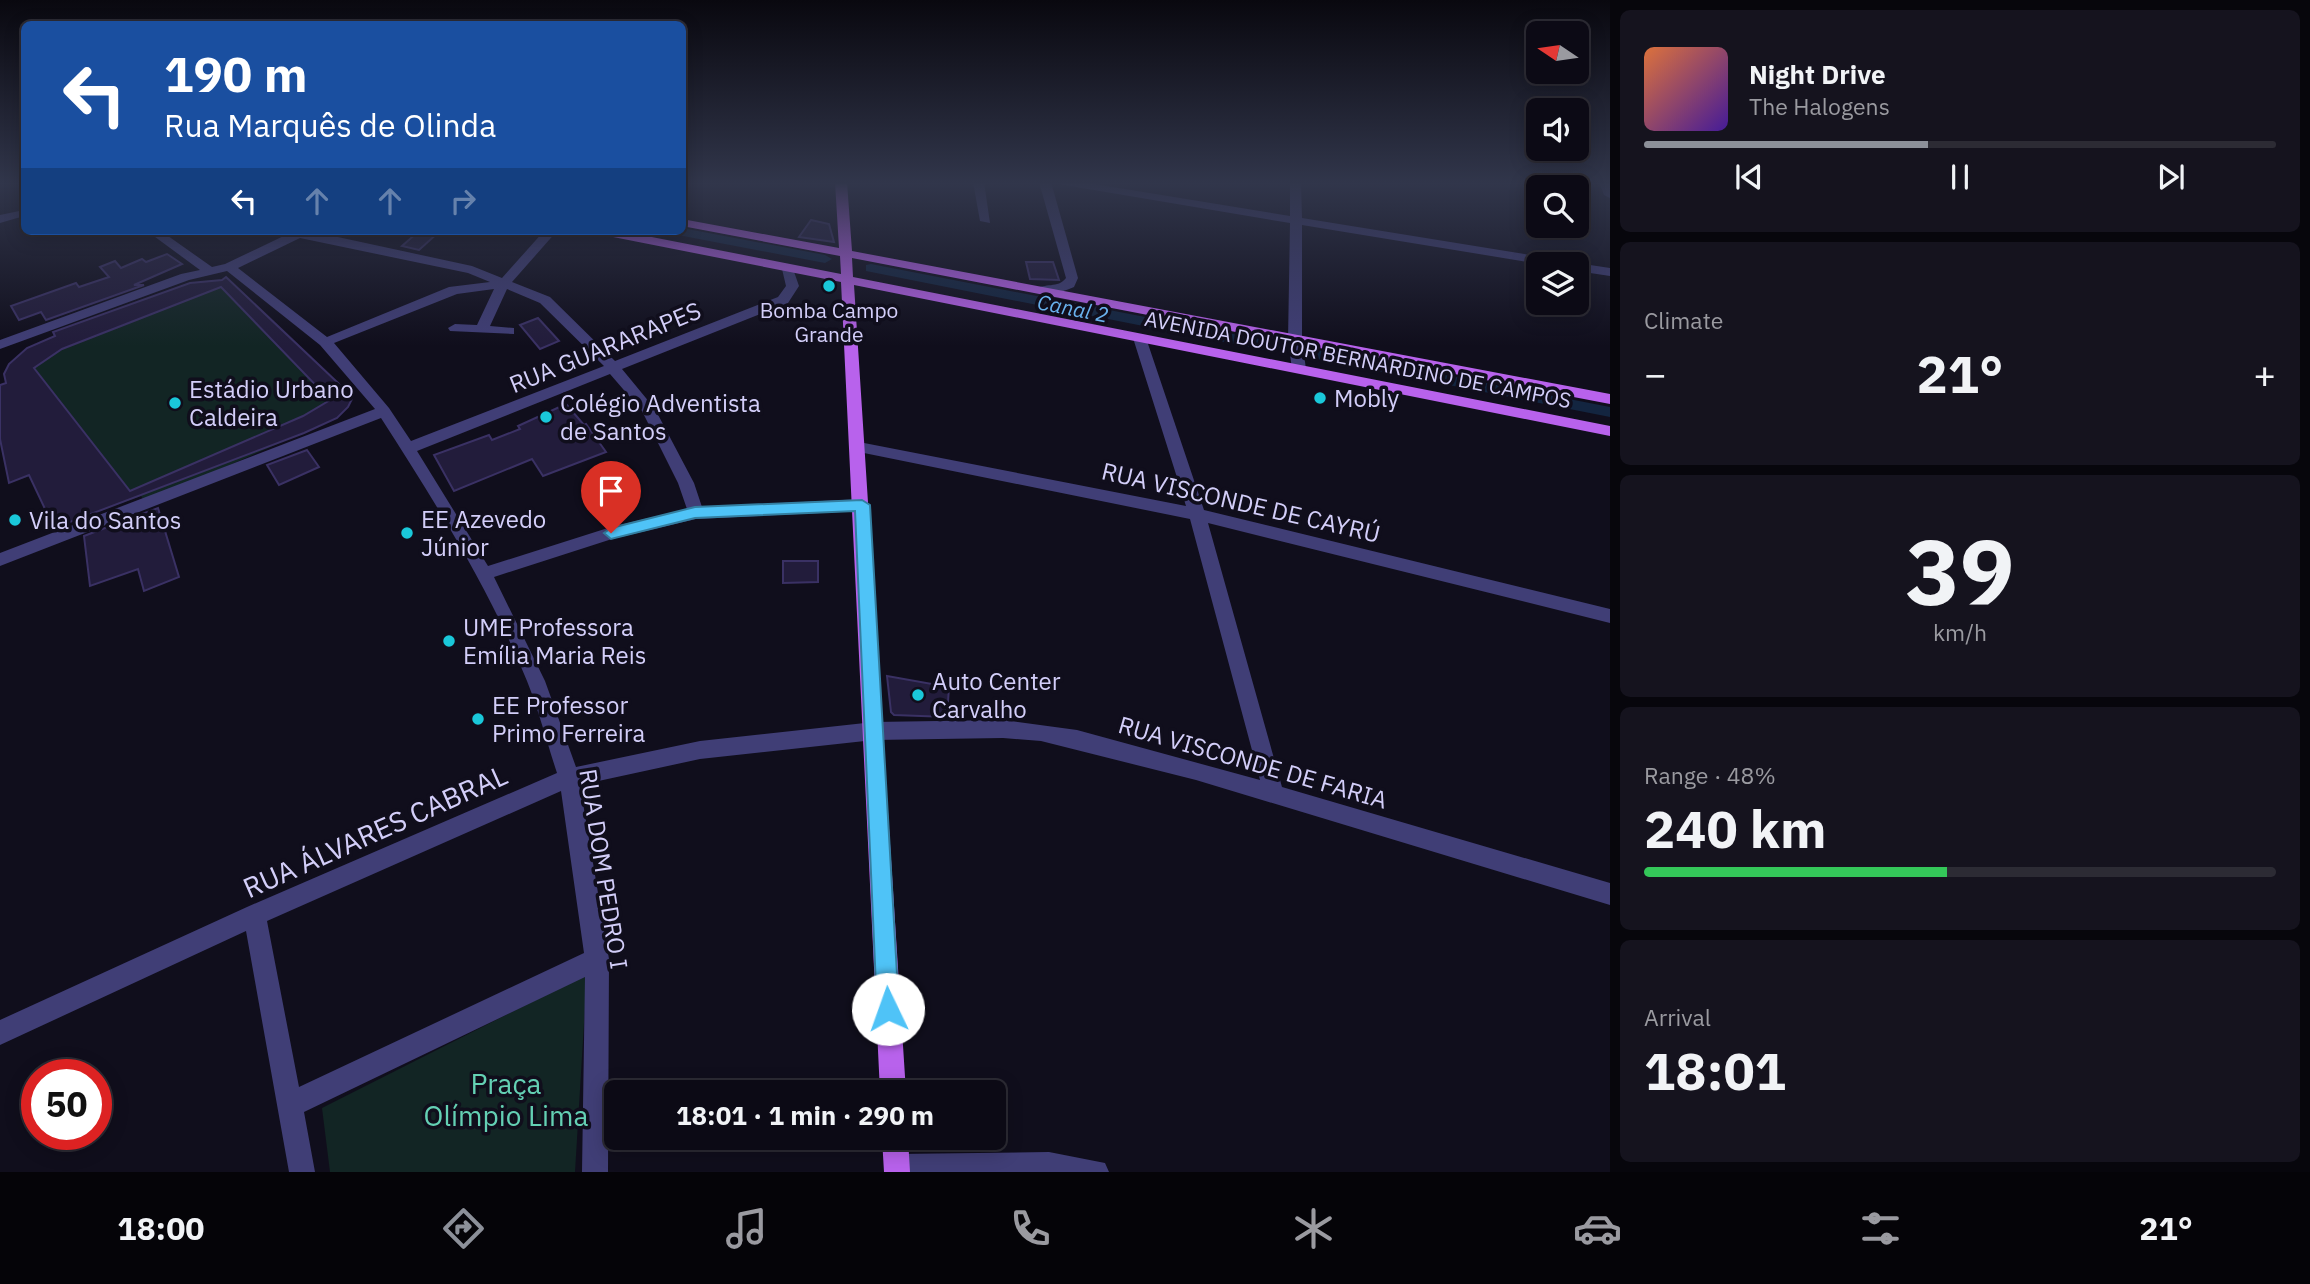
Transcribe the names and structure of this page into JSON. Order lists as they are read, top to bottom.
{
  "streets": {
    "main road": ["AVENIDA DOUTOR BERNARDINO DE CAMPOS"],
    "street": [
      "RUA GUARARAPES",
      "RUA VISCONDE DE CAYRÚ",
      "RUA VISCONDE DE FARIA",
      "RUA ÁLVARES CABRAL",
      "RUA DOM PEDRO I"
    ]
  },
  "crossings": [
    ["RUA GUARARAPES", "AVENIDA DOUTOR BERNARDINO DE CAMPOS"],
    ["RUA GUARARAPES", "RUA DOM PEDRO I"],
    ["RUA VISCONDE DE FARIA", "RUA ÁLVARES CABRAL"],
    ["RUA ÁLVARES CABRAL", "RUA DOM PEDRO I"]
  ],
  "water": ["Canal 2"],
  "parks": ["Praça Olímpio Lima"],
  "places": [
    "Bomba Campo Grande",
    "Mobly",
    "Estádio Urbano Caldeira",
    "Colégio Adventista de Santos",
    "Vila do Santos",
    "EE Azevedo Júnior",
    "UME Professora Emília Maria Reis",
    "Auto Center Carvalho",
    "EE Professor Primo Ferreira"
  ],
  "north": "left",
  "page": {
    "turn": ["190 m", "Rua Marquês de Olinda"],
    "song": ["Night Drive", "The Halogens"],
    "tile": [
      "Climate",
      ["39", "km/h"],
      ["Range · 48%", "240 km"],
      ["Arrival", "18:01"]
    ],
    "heat": ["−", "21°", "+"],
    "limit": "50",
    "trip": "18:01 · 1 min · 290 m",
    "tabs": ["18:00", "21°"]
  }
}
